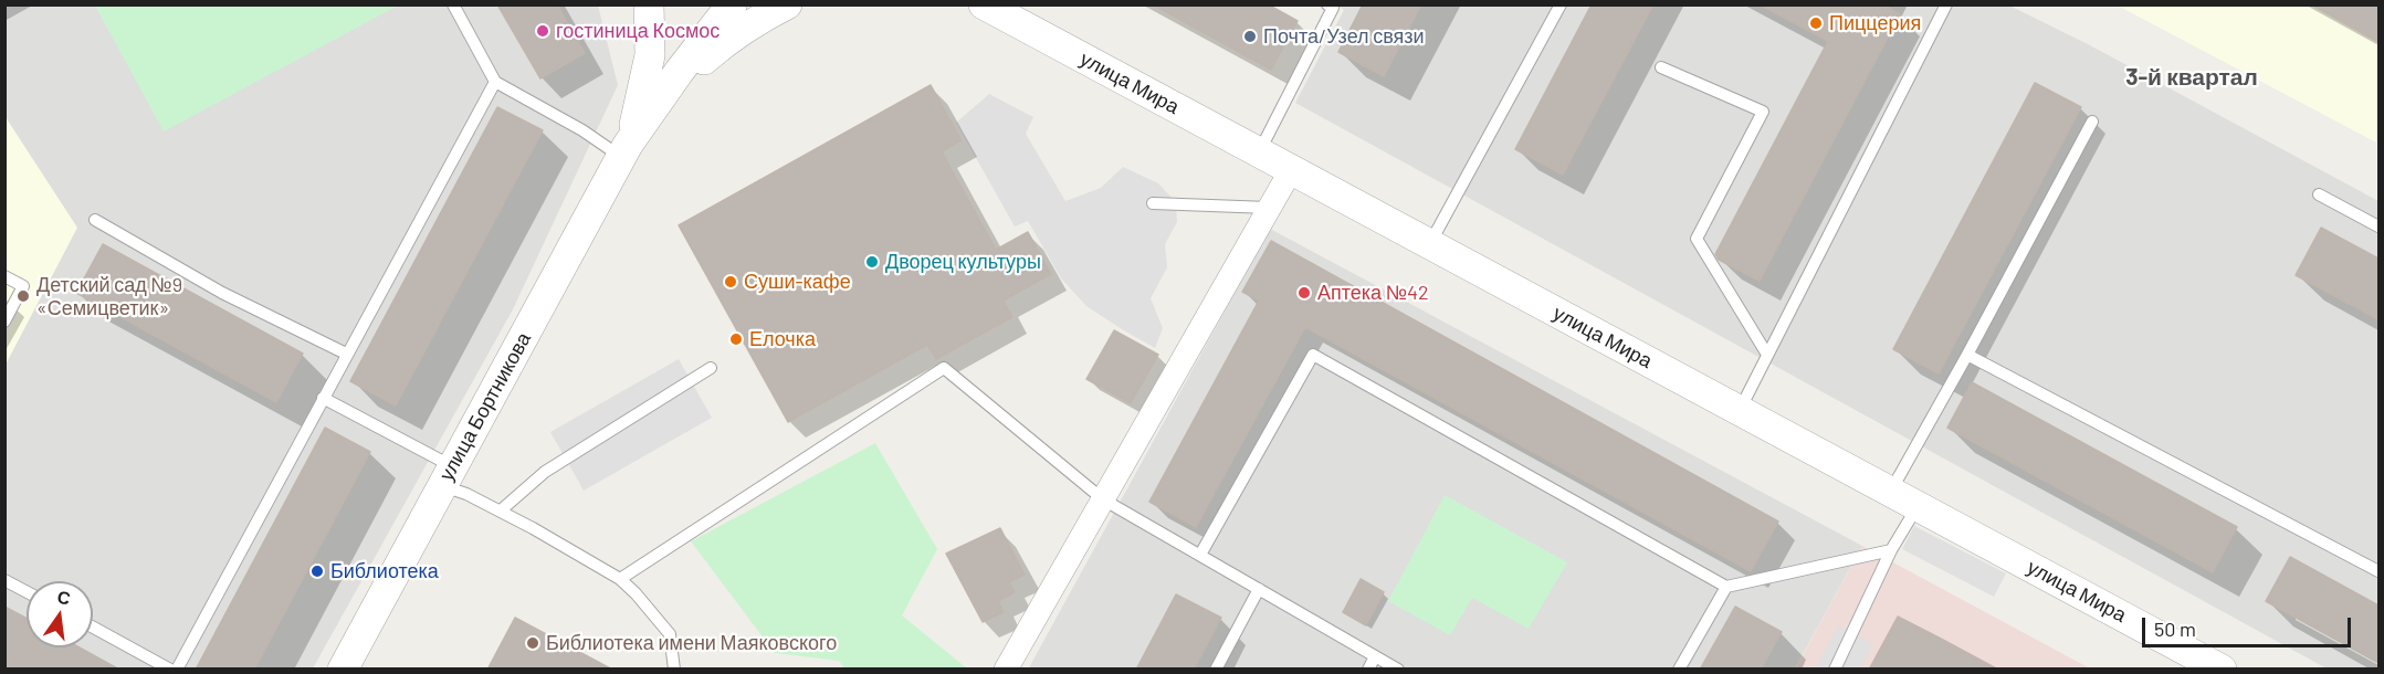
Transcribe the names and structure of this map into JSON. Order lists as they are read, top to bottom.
{
  "streets": {
    "street": ["улица Мира", "улица Бортникова"]
  },
  "districts": ["3-й квартал"],
  "places": [
    "Пиццерия",
    "гостиница Космос",
    "Почта/Узел связи",
    "Дворец культуры",
    "Суши-кафе",
    "Аптека №42",
    "Детский сад №9 «Семицветик»",
    "Елочка",
    "Библиотека",
    "Библиотека имени Маяковского"
  ],
  "scale_bar": "50 m",
  "north": "top"
}
